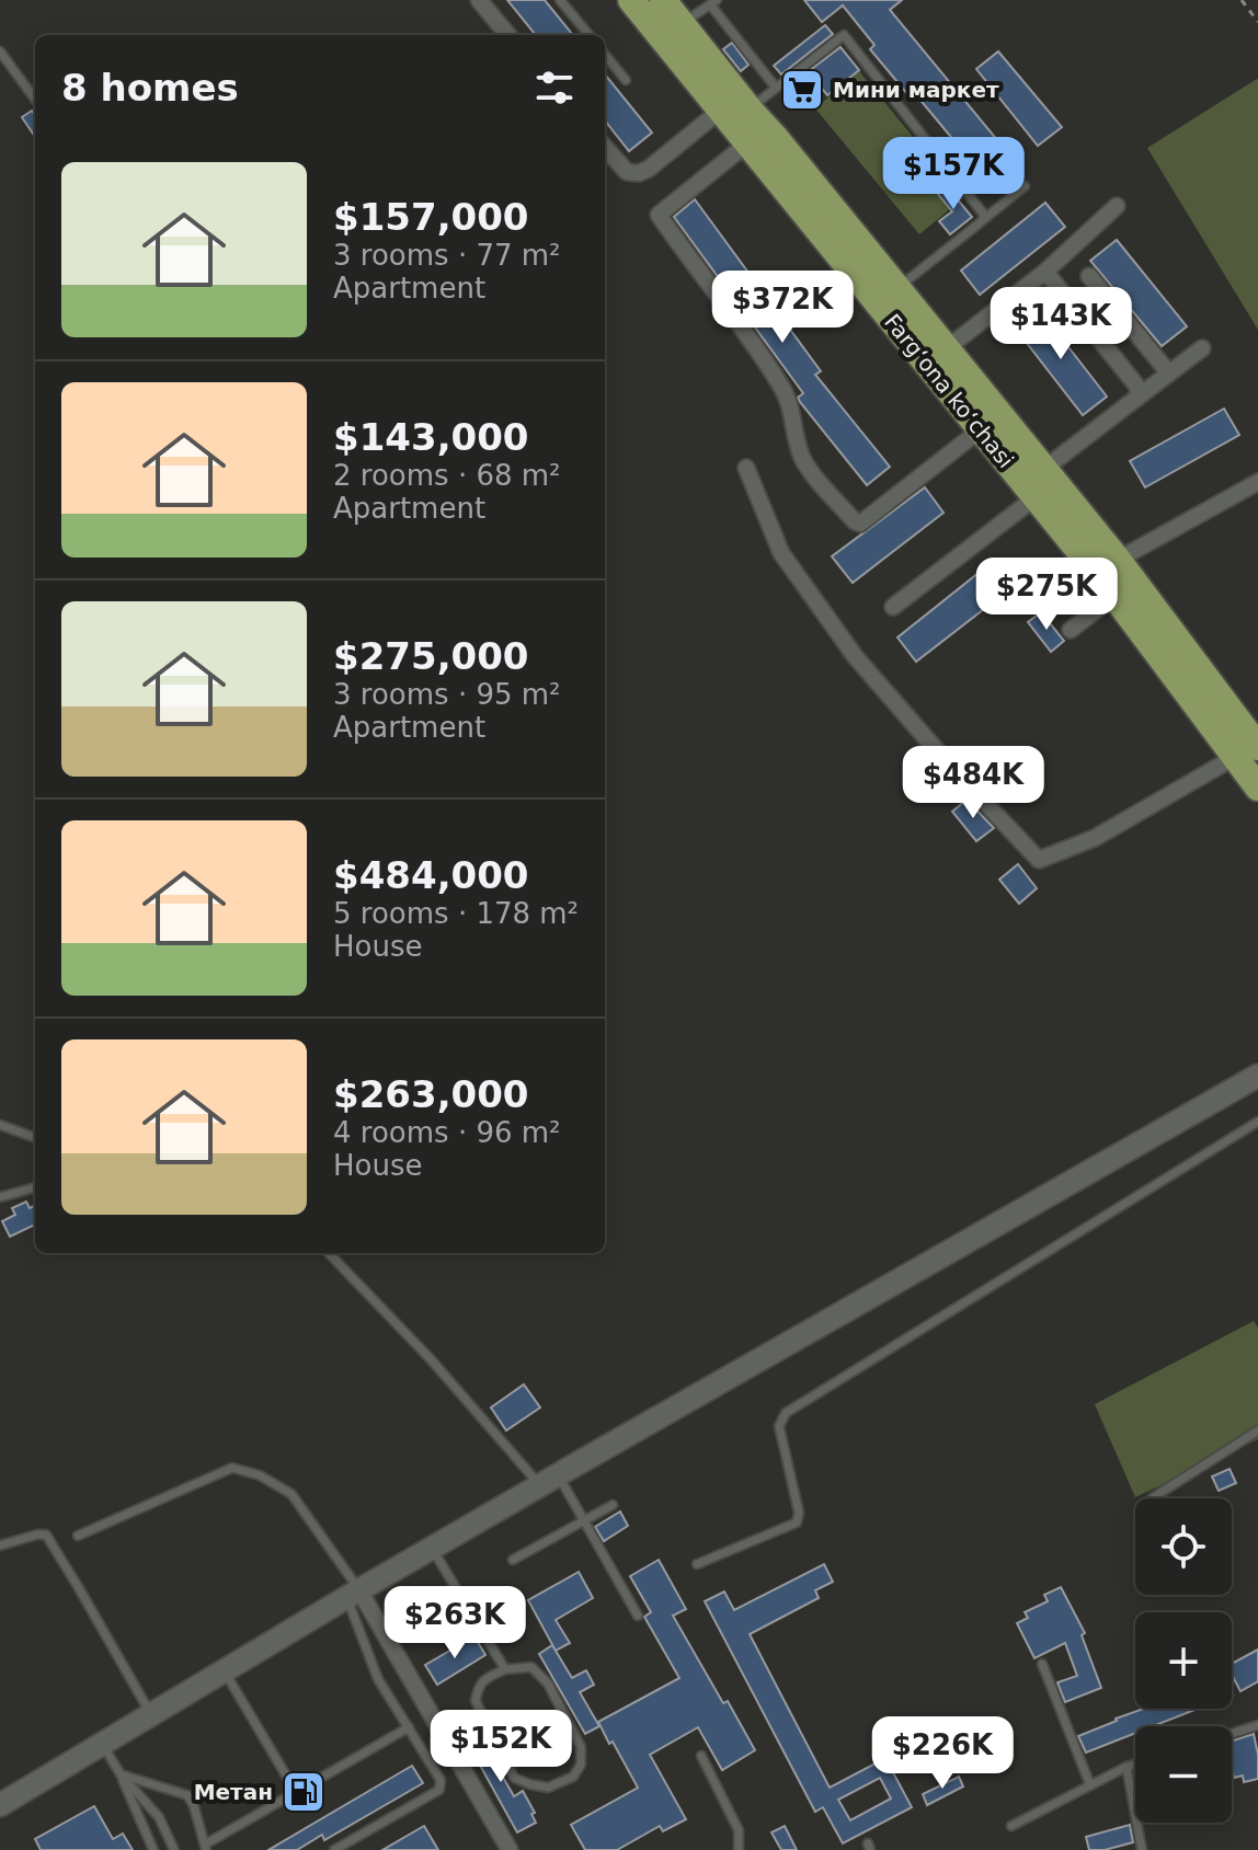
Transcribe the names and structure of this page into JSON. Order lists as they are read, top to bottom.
{
  "streets": {
    "main road": ["Fargʻona koʻchasi"]
  },
  "places": {
    "supermarket": ["Мини маркет"],
    "fuel station": ["Метан"]
  },
  "page": {
    "heading": "8 homes",
    "price": [
      "$157K",
      "$372K",
      "$143K",
      "$275K",
      "$484K",
      "$263K",
      "$152K",
      "$226K"
    ],
    "list": [
      {
        "name": "$157,000",
        "note": "3 rooms · 77 m² · Apartment"
      },
      {
        "name": "$143,000",
        "note": "2 rooms · 68 m² · Apartment"
      },
      {
        "name": "$275,000",
        "note": "3 rooms · 95 m² · Apartment"
      },
      {
        "name": "$484,000",
        "note": "5 rooms · 178 m² · House"
      },
      {
        "name": "$263,000",
        "note": "4 rooms · 96 m² · House"
      }
    ],
    "map_buttons": ["+", "−"]
  }
}
